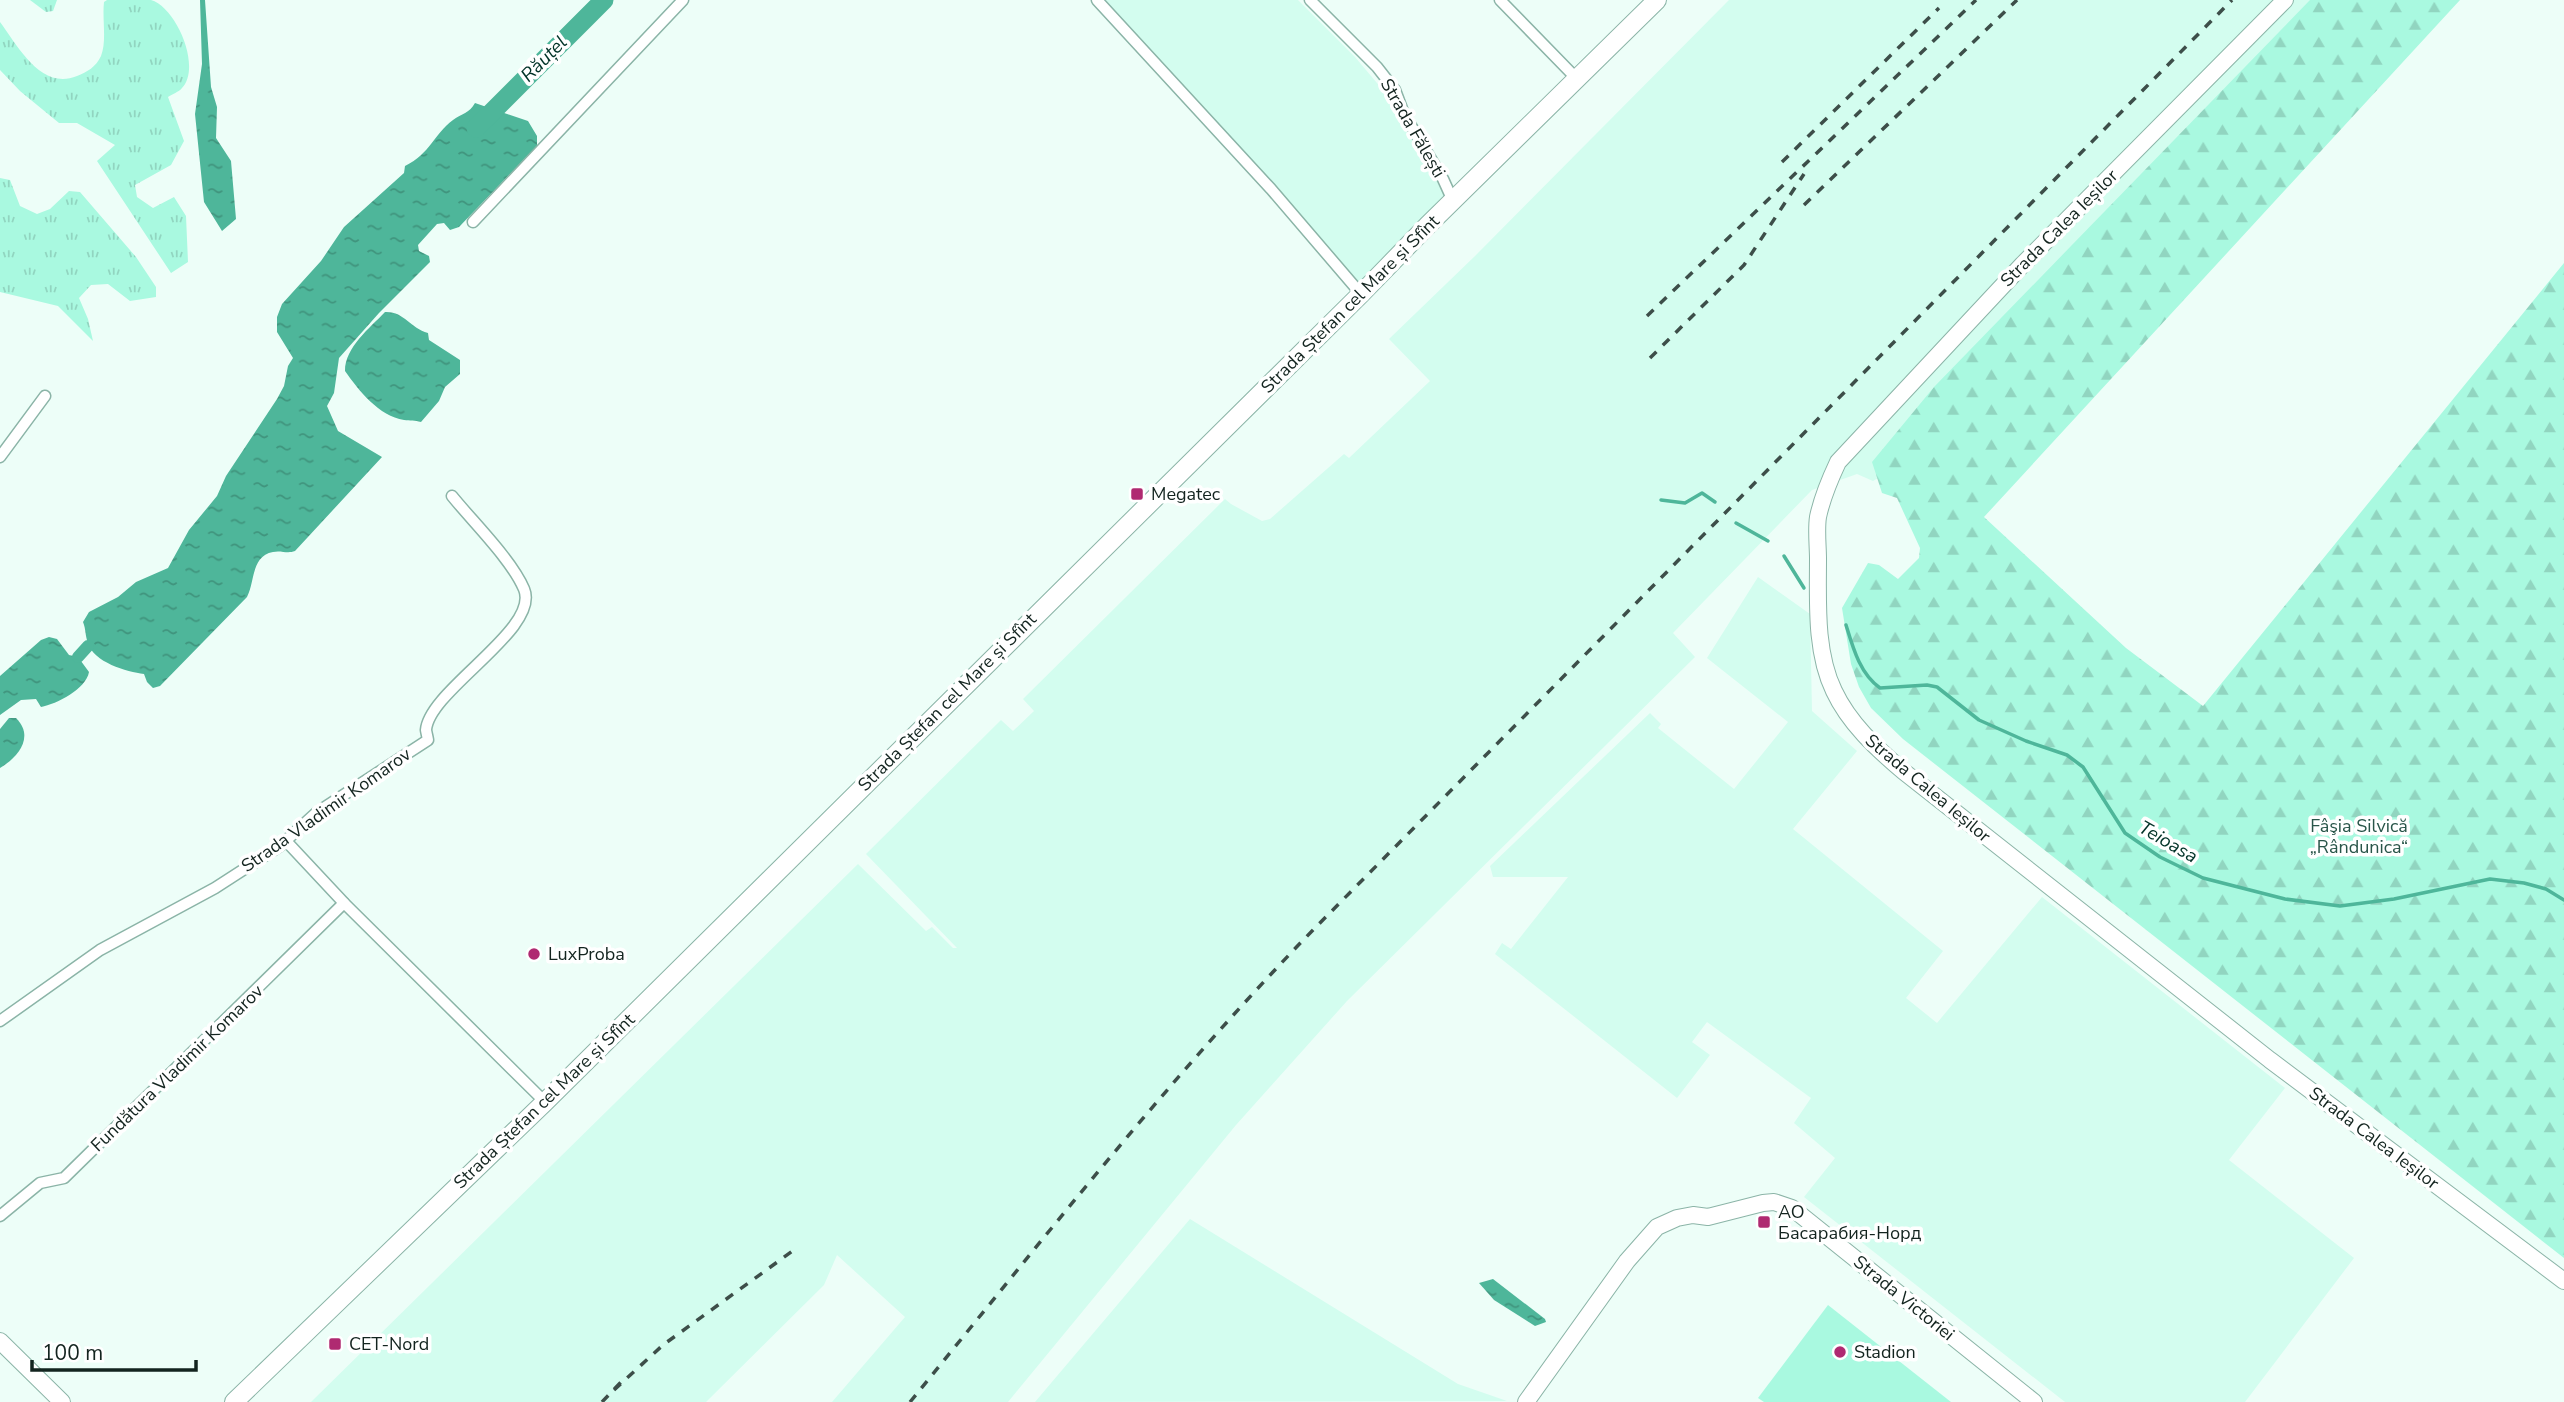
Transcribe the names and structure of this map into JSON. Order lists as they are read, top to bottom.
{
  "streets": {
    "main road": ["Strada Ștefan cel Mare și Sfînt"],
    "street": [
      "Strada Fălești",
      "Strada Calea Ieșilor",
      "Strada Vladimir Komarov",
      "Fundătura Vladimir Komarov",
      "Strada Victoriei"
    ]
  },
  "crossings": [
    ["Strada Fălești", "Strada Ștefan cel Mare și Sfînt"]
  ],
  "water": ["Răuțel", "Teioasa"],
  "parks": ["Fâşia Silvică „Rândunica“"],
  "places": {
    "transit": ["Megatec", "АО Басарабия-Норд", "CET-Nord"],
    "other": ["LuxProba", "Stadion"]
  },
  "scale_bar": "100 m"
}
